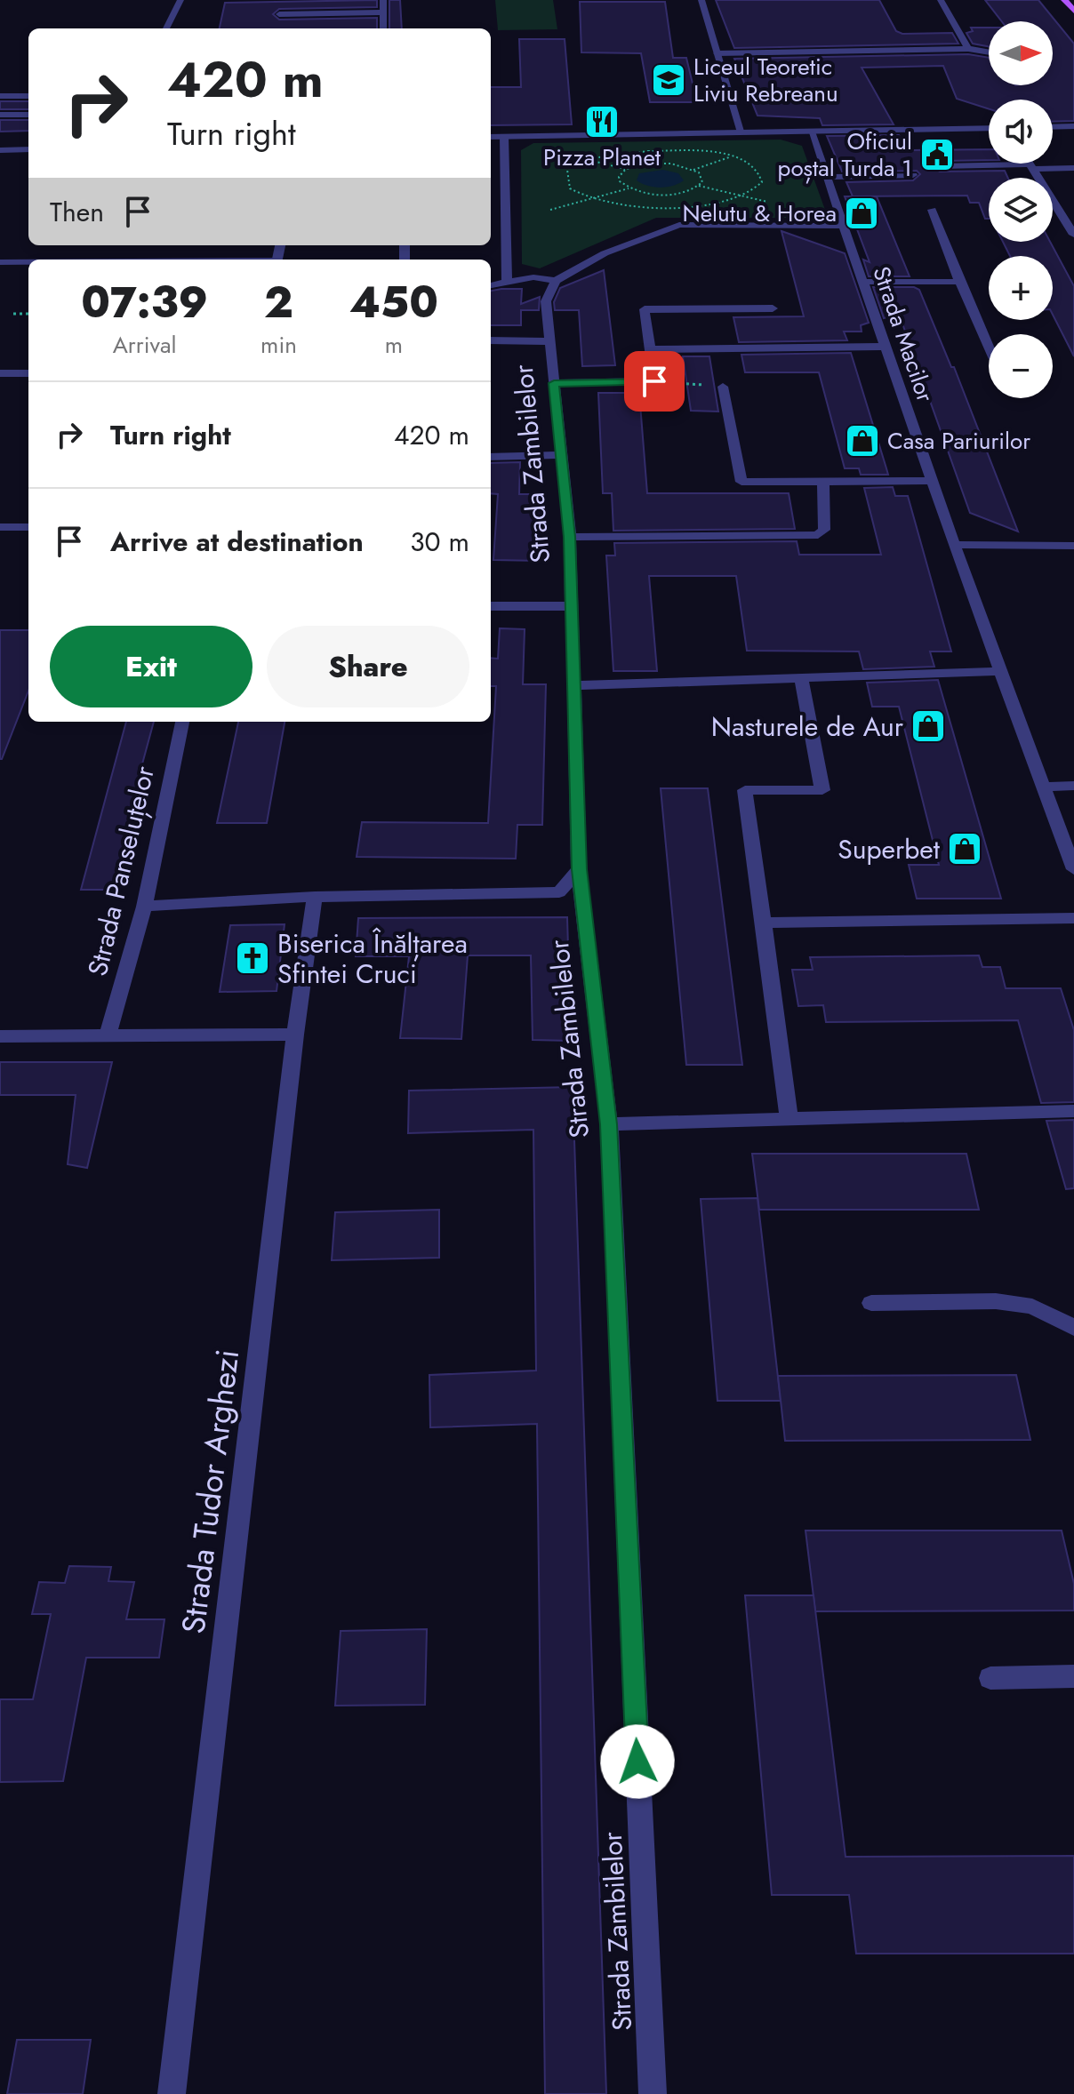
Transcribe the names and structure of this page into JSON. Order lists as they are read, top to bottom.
{
  "streets": {
    "street": [
      "Strada Macilor",
      "Strada Zambilelor",
      "Strada Panseluțelor",
      "Strada Tudor Arghezi"
    ]
  },
  "places": {
    "school or university": ["Liceul Teoretic Liviu Rebreanu"],
    "restaurant": ["Pizza Planet"],
    "public building": ["Oficiul poștal Turda 1"],
    "shop": [
      "Nelutu & Horea",
      "Casa Pariurilor",
      "Nasturele de Aur",
      "Superbet"
    ],
    "church": ["Biserica Înălțarea Sfintei Cruci"]
  },
  "north": "right",
  "page": {
    "map_buttons": ["+", "−"],
    "turn": ["420 m", "Turn right"],
    "then": "Then",
    "eta": [
      "07:39",
      "Arrival",
      "2",
      "min",
      "450",
      "m"
    ],
    "list": [
      {
        "name": "Turn right",
        "value": "420 m"
      },
      {
        "name": "Arrive at destination",
        "value": "30 m"
      }
    ],
    "buttons": ["Exit", "Share"]
  }
}
